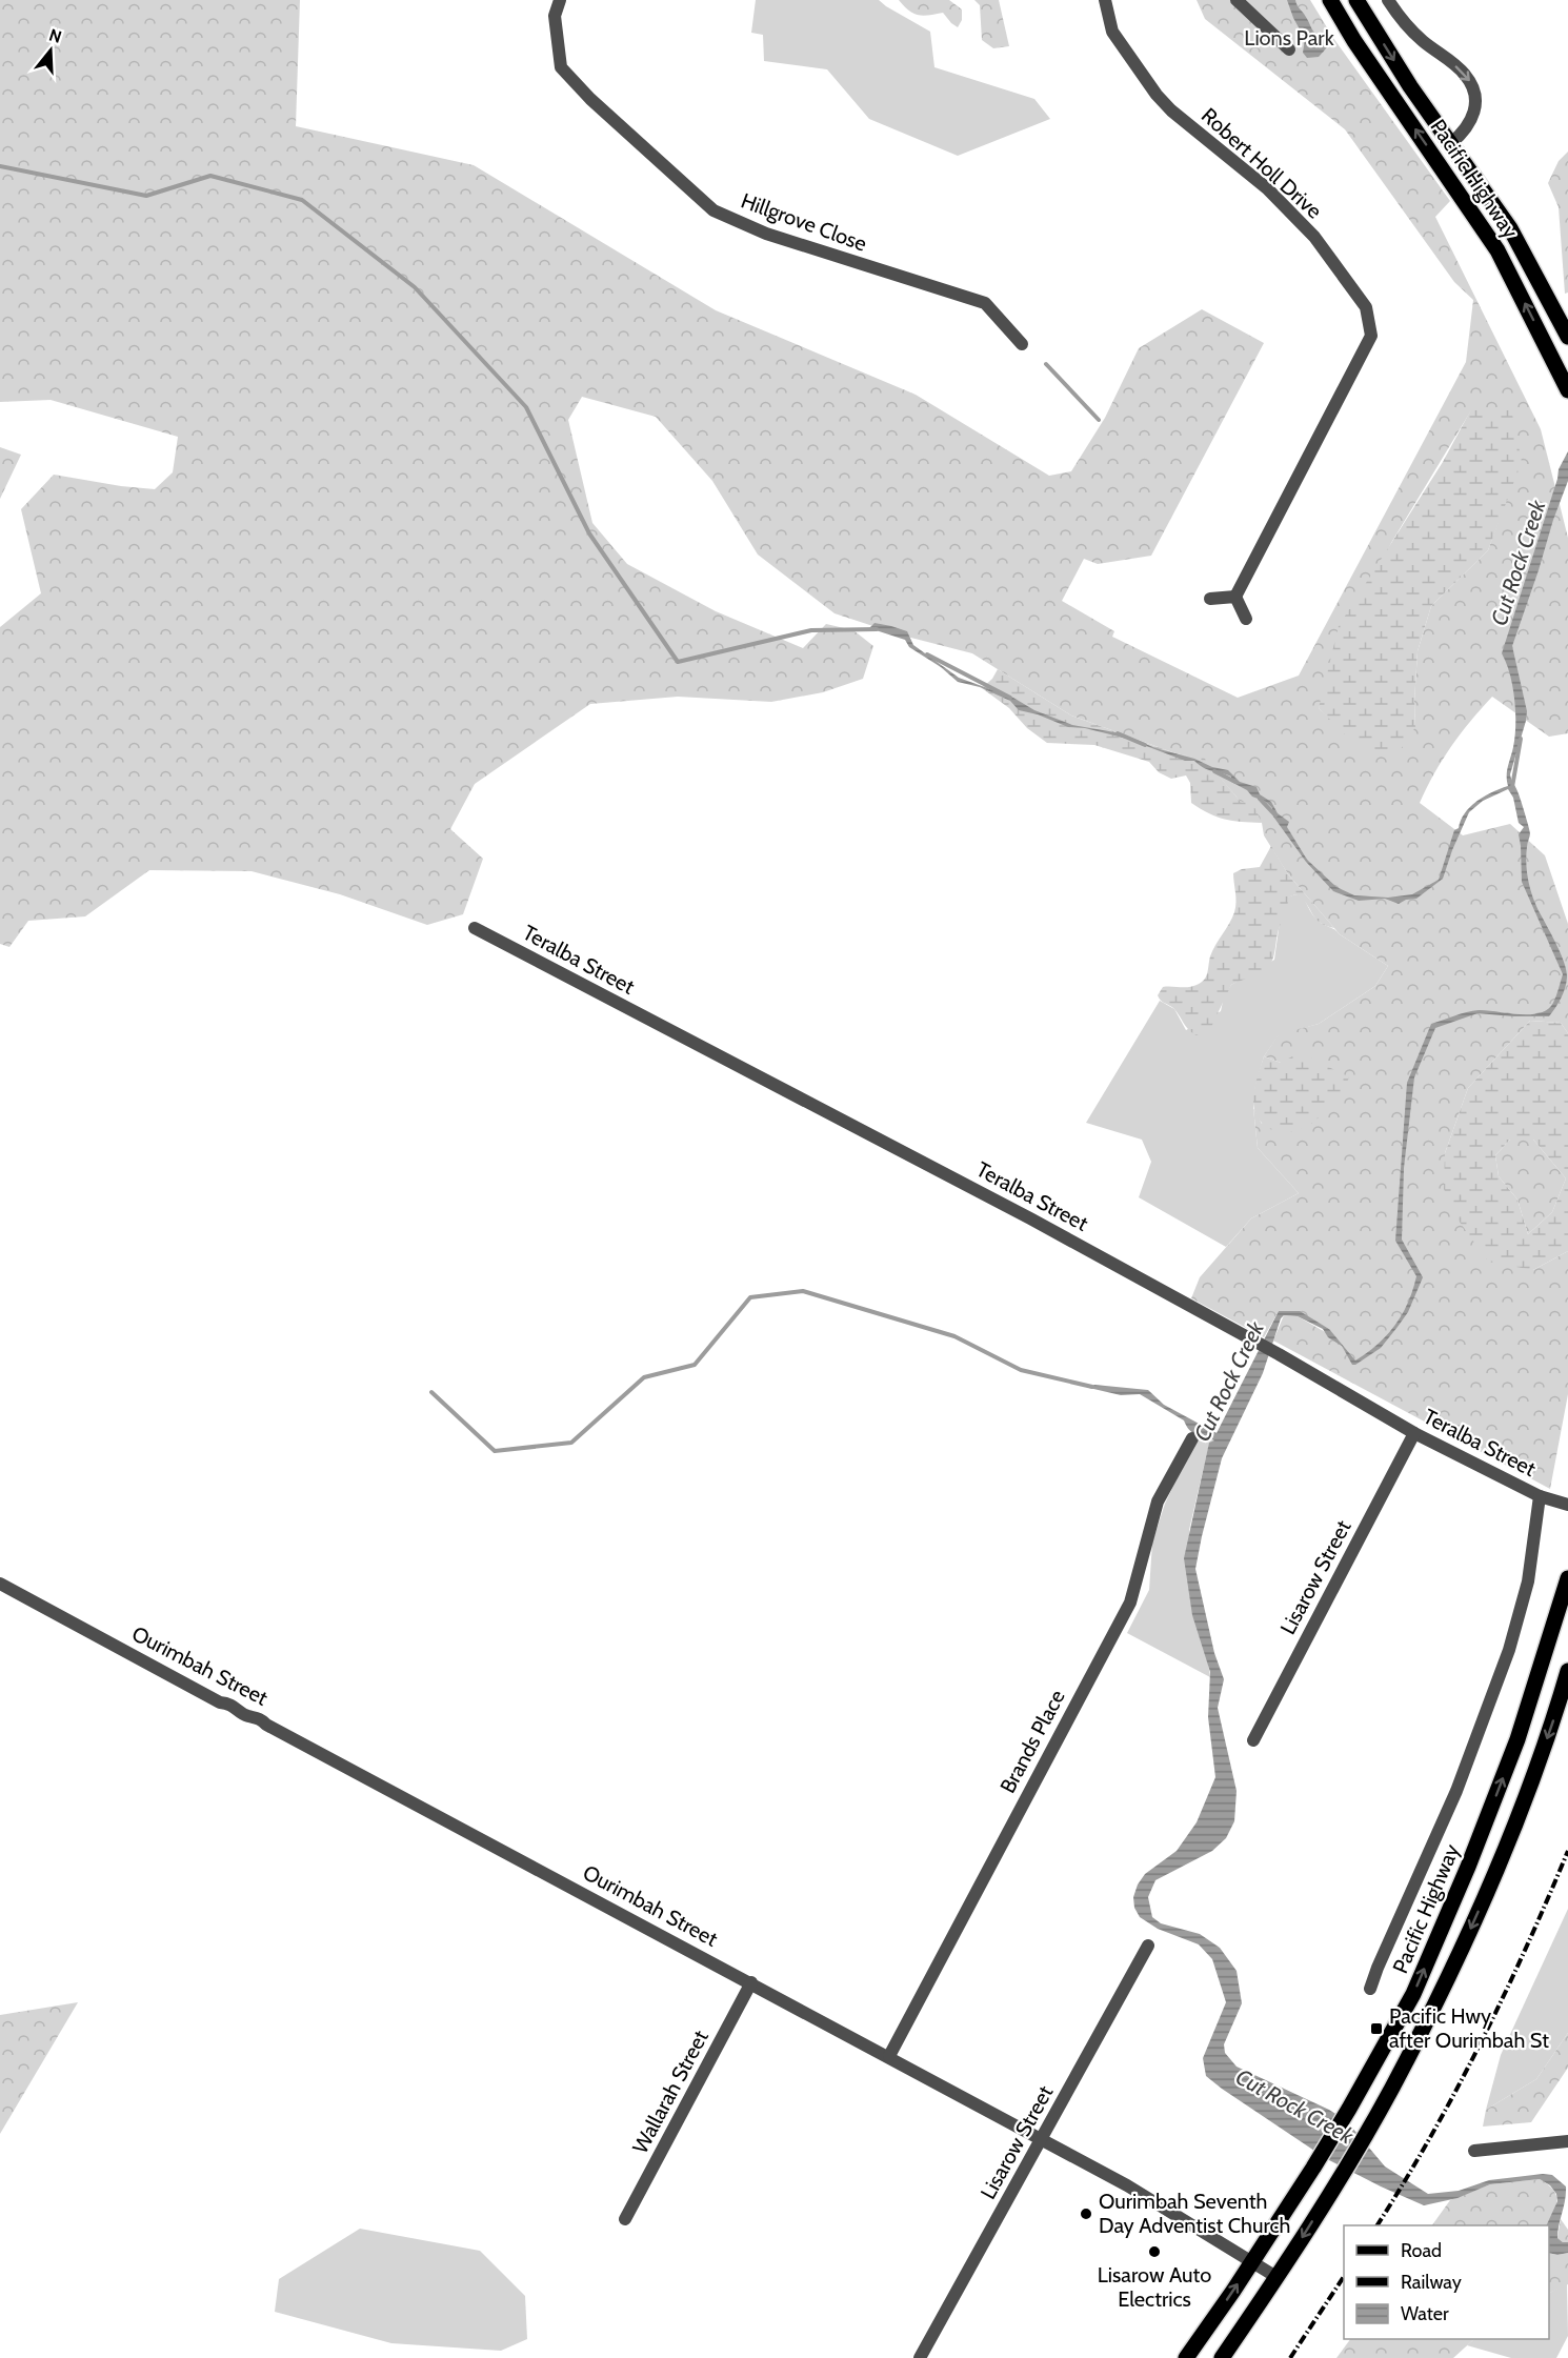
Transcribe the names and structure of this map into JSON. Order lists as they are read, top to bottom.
{
  "streets": {
    "main road": ["Pacific Highway"],
    "street": [
      "Robert Holl Drive",
      "Hillgrove Close",
      "Teralba Street",
      "Lisarow Street",
      "Ourimbah Street",
      "Brands Place",
      "Wallarah Street"
    ]
  },
  "crossings": [
    ["Pacific Highway", "Teralba Street"],
    ["Pacific Highway", "Ourimbah Street"],
    ["Teralba Street", "Lisarow Street"],
    ["Lisarow Street", "Ourimbah Street"],
    ["Ourimbah Street", "Brands Place"],
    ["Ourimbah Street", "Wallarah Street"]
  ],
  "water": ["Cut Rock Creek"],
  "parks": ["Lions Park"],
  "places": {
    "transit": ["Pacific Hwy after Ourimbah St"],
    "other": ["Ourimbah Seventh Day Adventist Church", "Lisarow Auto Electrics"]
  },
  "legend": ["Road", "Railway", "Water"],
  "north": "top"
}
